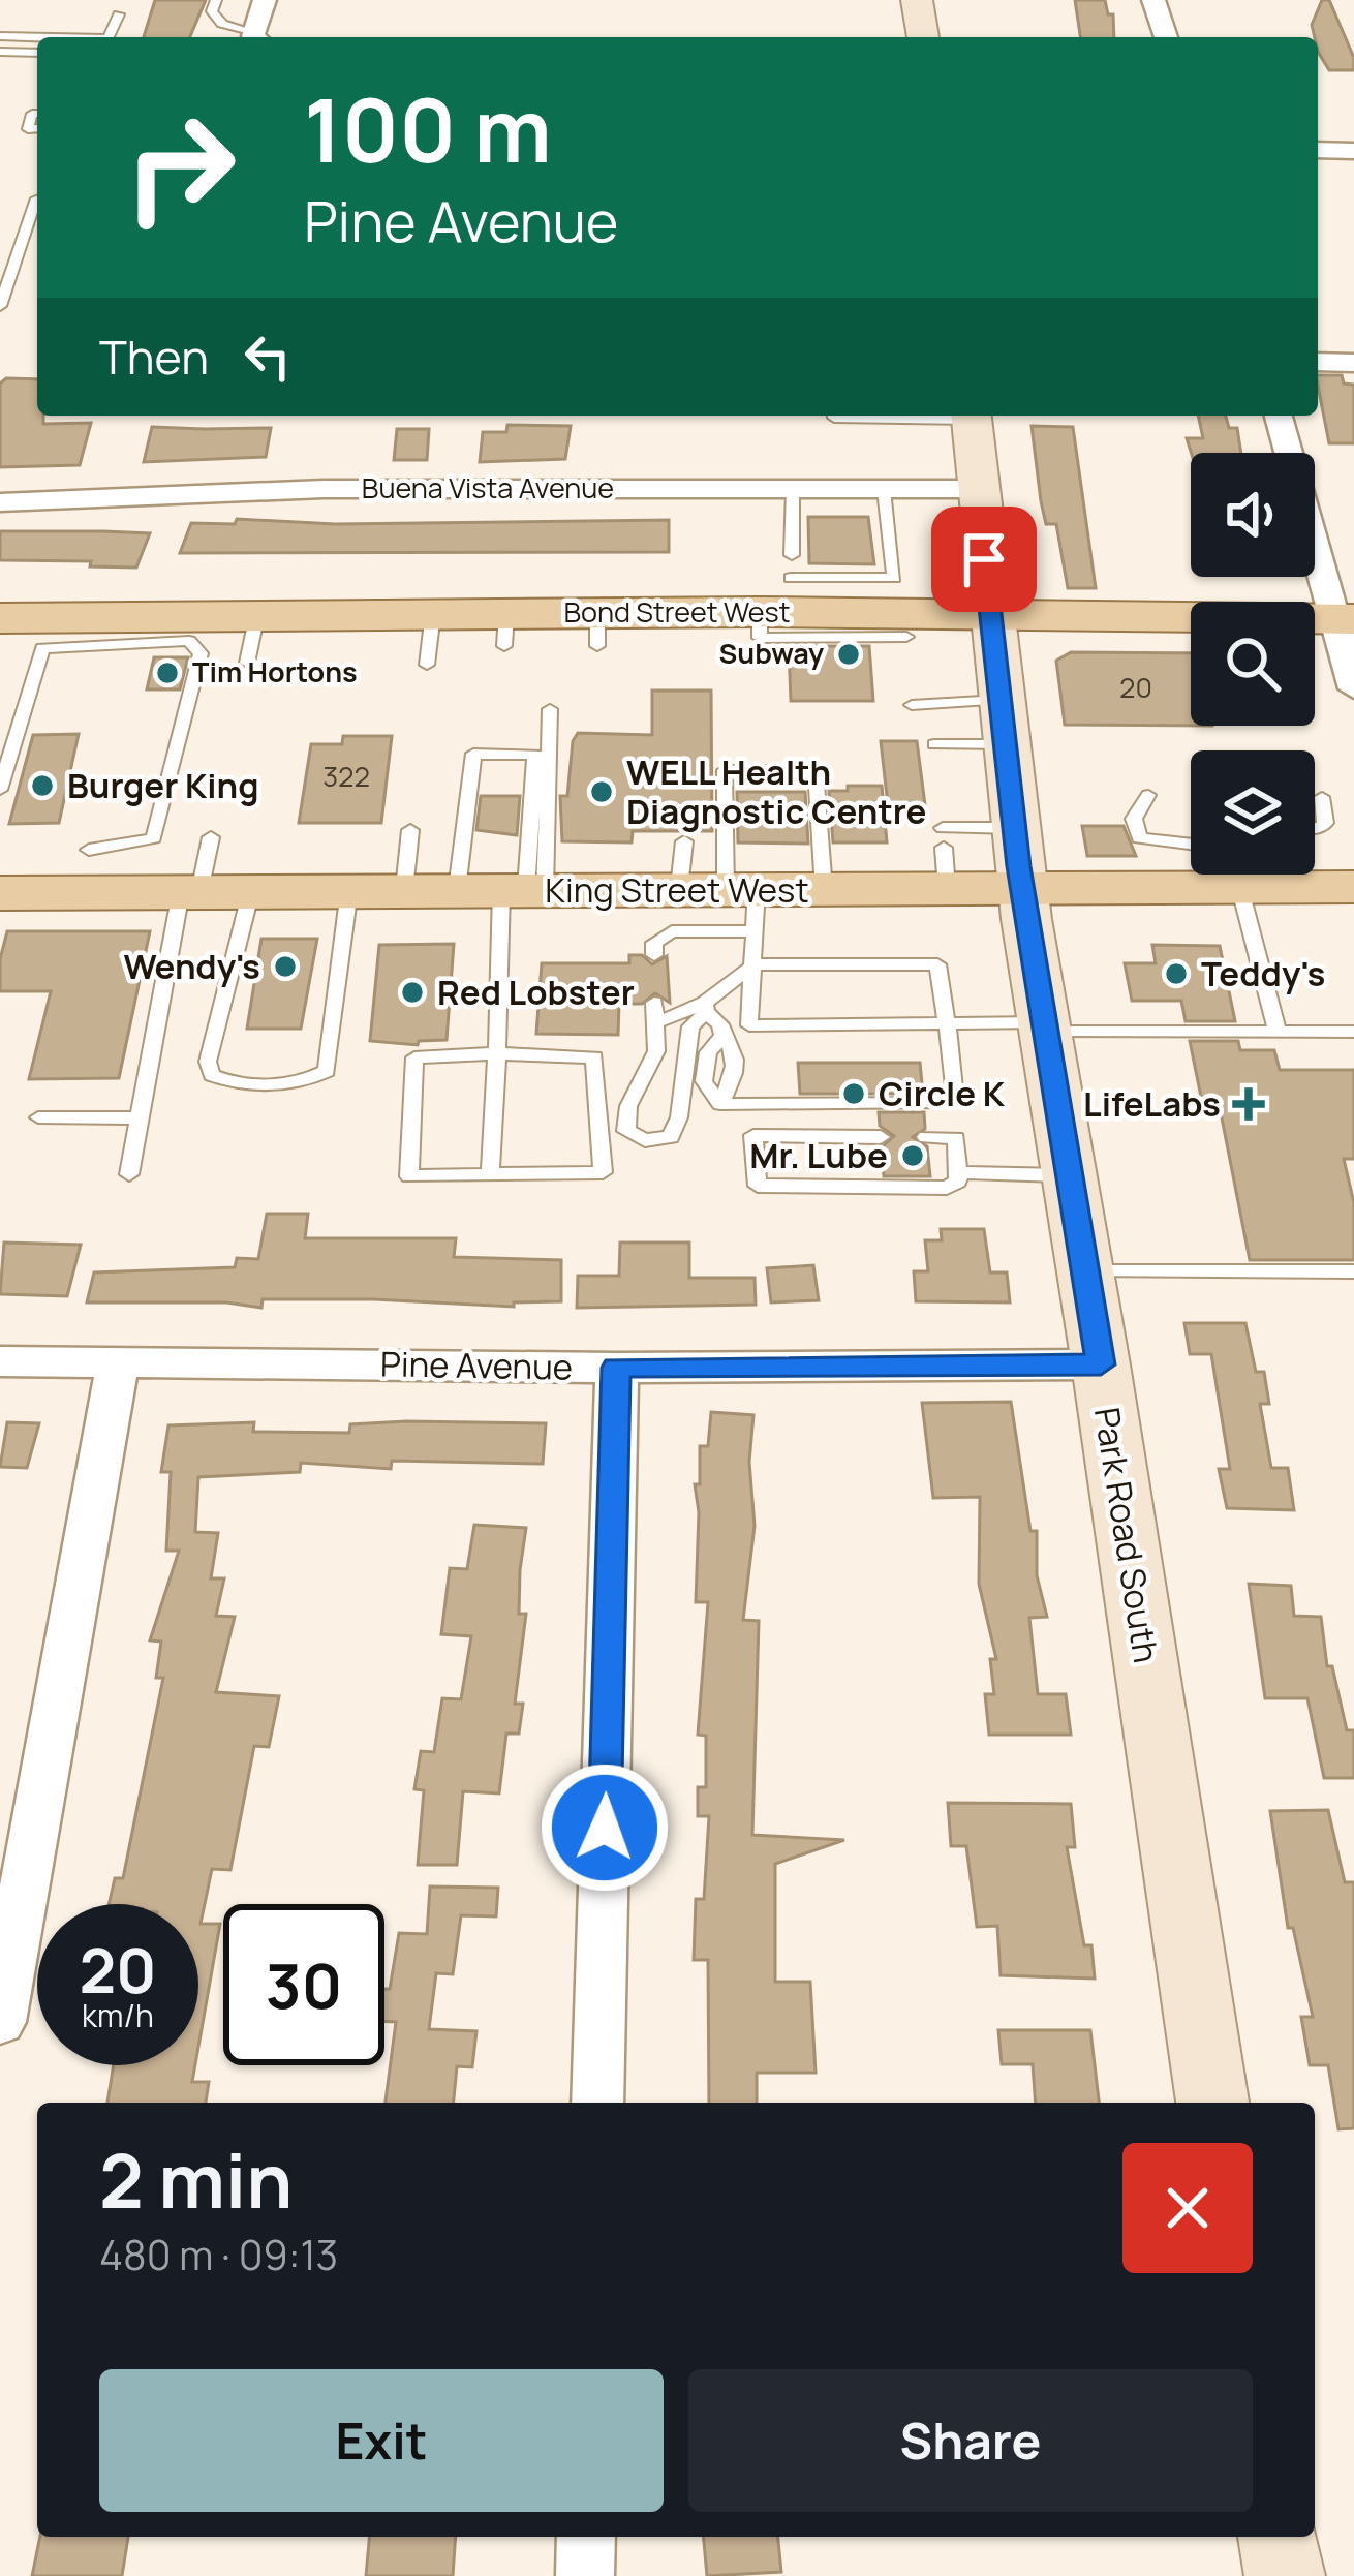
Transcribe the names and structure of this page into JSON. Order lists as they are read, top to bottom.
{
  "streets": {
    "main road": ["Bond Street West", "King Street West", "Park Road South"],
    "street": ["Buena Vista Avenue", "Pine Avenue"]
  },
  "crossings": [
    ["Buena Vista Avenue", "Park Road South"],
    ["Bond Street West", "Park Road South"],
    ["King Street West", "Park Road South"],
    ["Pine Avenue", "Park Road South"]
  ],
  "places": {
    "other": [
      "Subway",
      "Tim Hortons",
      "Burger King",
      "WELL Health Diagnostic Centre",
      "Wendy's",
      "Teddy's",
      "Red Lobster",
      "Circle K",
      "Mr. Lube"
    ],
    "health": ["LifeLabs"]
  },
  "house_numbers": ["20", "322"],
  "page": {
    "turn": ["100 m", "Pine Avenue"],
    "then": "Then",
    "speed": "20 km/h",
    "limit": "30",
    "heading": ["2 min", "480 m · 09:13"],
    "buttons": ["Exit", "Share"]
  }
}
